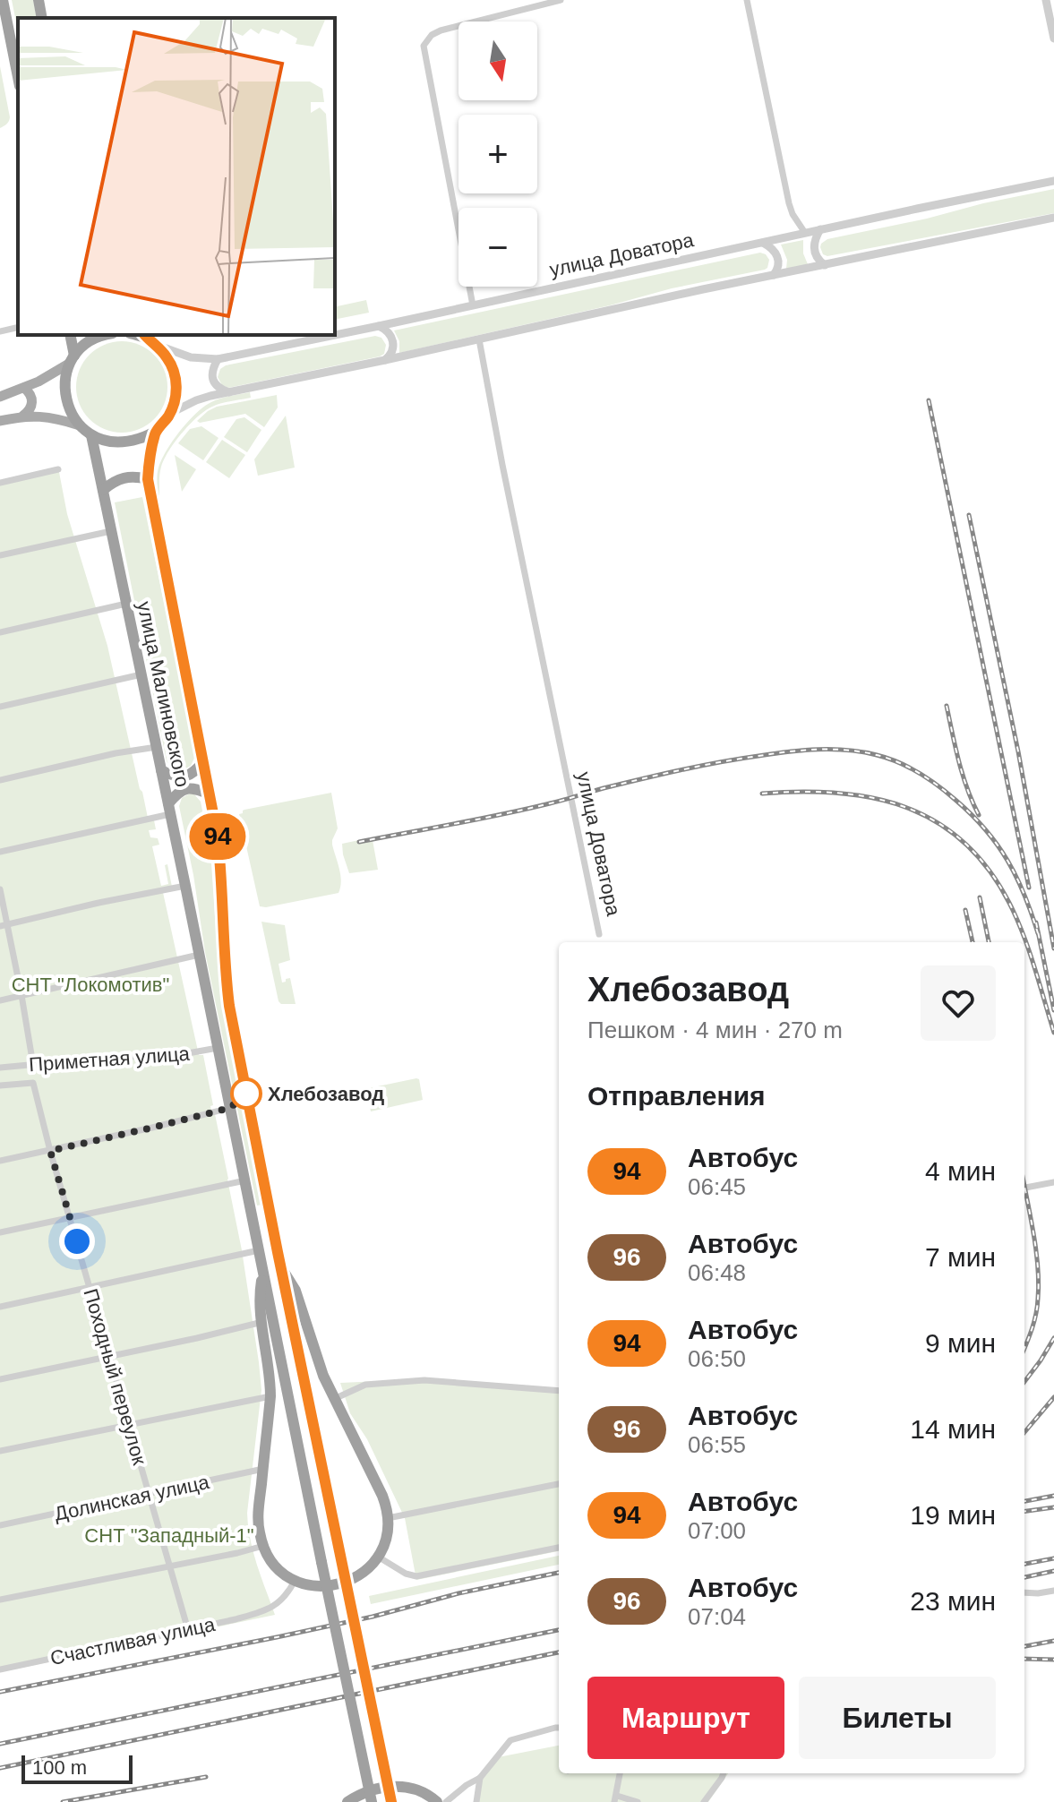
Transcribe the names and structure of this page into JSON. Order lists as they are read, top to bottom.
{
  "streets": {
    "highway": ["улица Малиновского"],
    "street": [
      "улица Доватора",
      "Приметная улица",
      "Походный переулок",
      "Долинская улица",
      "Счастливая улица"
    ]
  },
  "crossings": [
    ["улица Малиновского", "Приметная улица"],
    ["Походный переулок", "Долинская улица"],
    ["Походный переулок", "Счастливая улица"]
  ],
  "parks": ["СНТ \"Локомотив\"", "СНТ \"Западный-1\""],
  "places": ["Хлебозавод"],
  "lines": ["bus line 94"],
  "scale_bar": "100 m",
  "north": "bottom",
  "page": {
    "on_map": "94",
    "map_buttons": ["+", "−"],
    "heading": [
      ["Хлебозавод", "Пешком · 4 мин · 270 m"],
      "Отправления"
    ],
    "list": [
      {
        "mark": "94",
        "name": "Автобус",
        "note": "06:45",
        "value": "4 мин"
      },
      {
        "mark": "96",
        "name": "Автобус",
        "note": "06:48",
        "value": "7 мин"
      },
      {
        "mark": "94",
        "name": "Автобус",
        "note": "06:50",
        "value": "9 мин"
      },
      {
        "mark": "96",
        "name": "Автобус",
        "note": "06:55",
        "value": "14 мин"
      },
      {
        "mark": "94",
        "name": "Автобус",
        "note": "07:00",
        "value": "19 мин"
      },
      {
        "mark": "96",
        "name": "Автобус",
        "note": "07:04",
        "value": "23 мин"
      }
    ],
    "buttons": ["Маршрут", "Билеты"],
    "scale": "100 m"
  }
}
